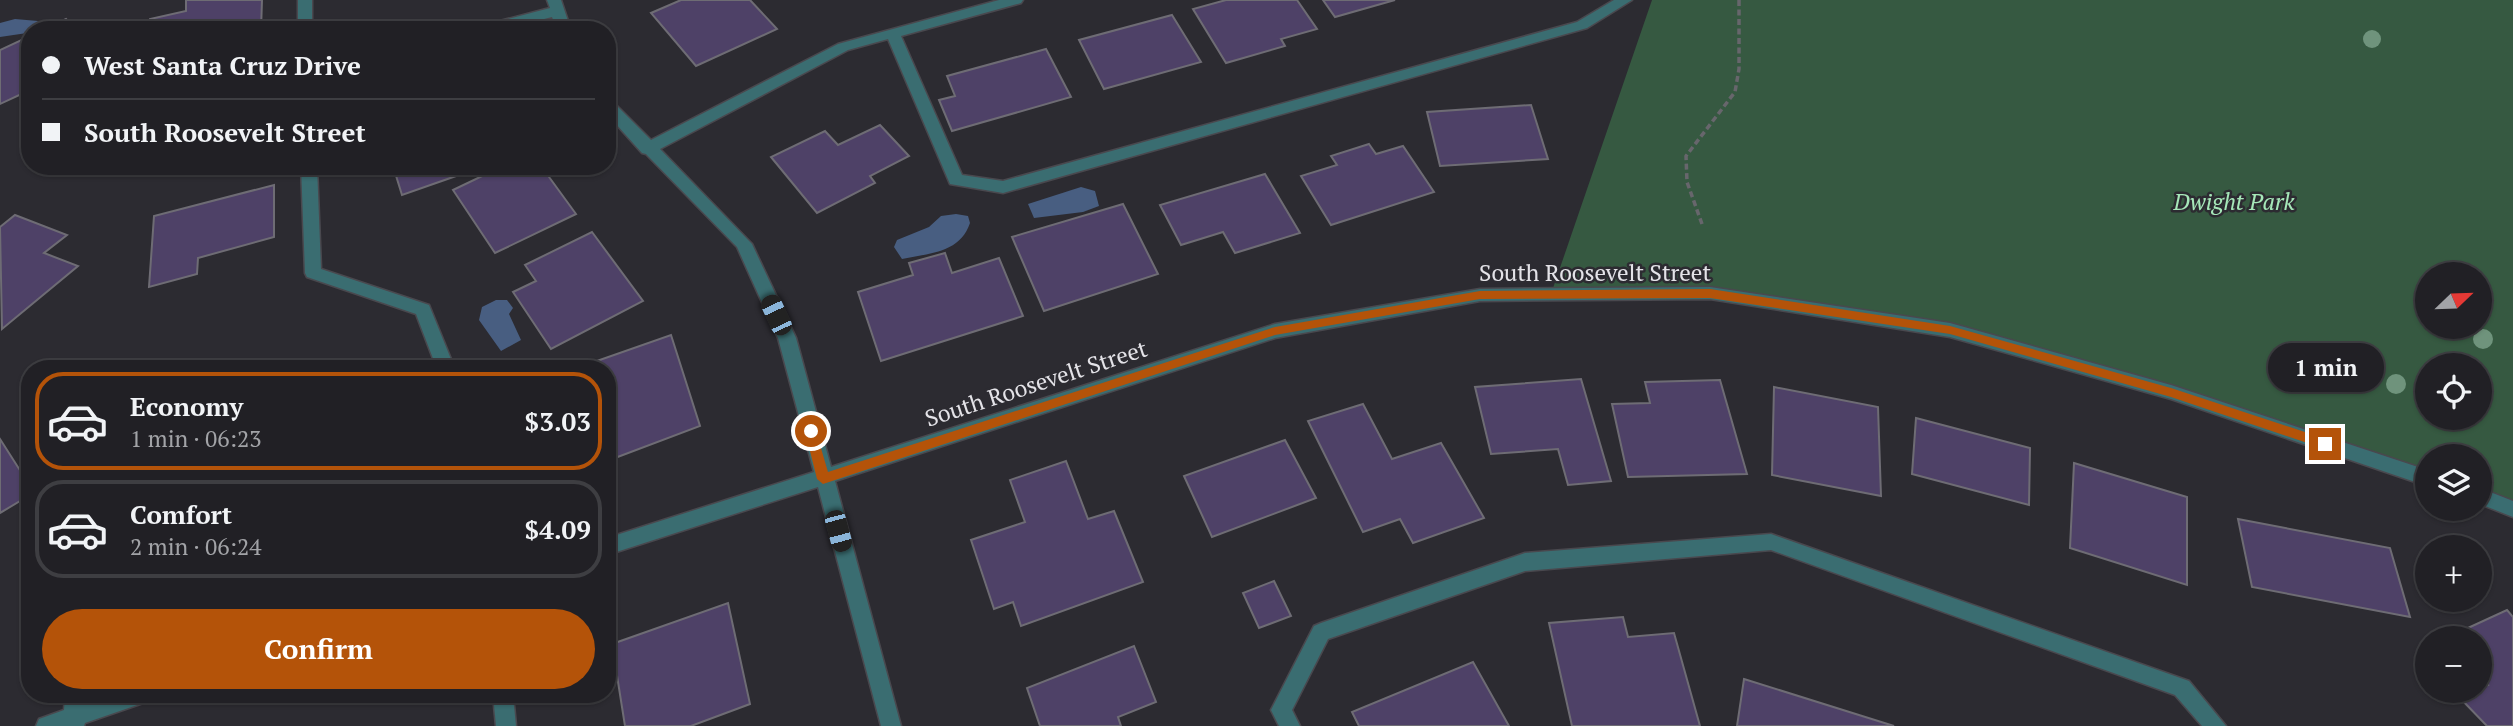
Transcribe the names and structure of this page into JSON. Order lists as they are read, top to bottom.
{
  "streets": {
    "street": ["South Roosevelt Street"]
  },
  "parks": ["Dwight Park"],
  "north": "top right",
  "page": {
    "banner": ["West Santa Cruz Drive", "South Roosevelt Street"],
    "map_buttons": ["+", "−"],
    "bubble": "1 min",
    "list": [
      {
        "name": "Economy",
        "note": "1 min · 06:23",
        "value": "$3.03"
      },
      {
        "name": "Comfort",
        "note": "2 min · 06:24",
        "value": "$4.09"
      }
    ],
    "buttons": "Confirm"
  }
}
